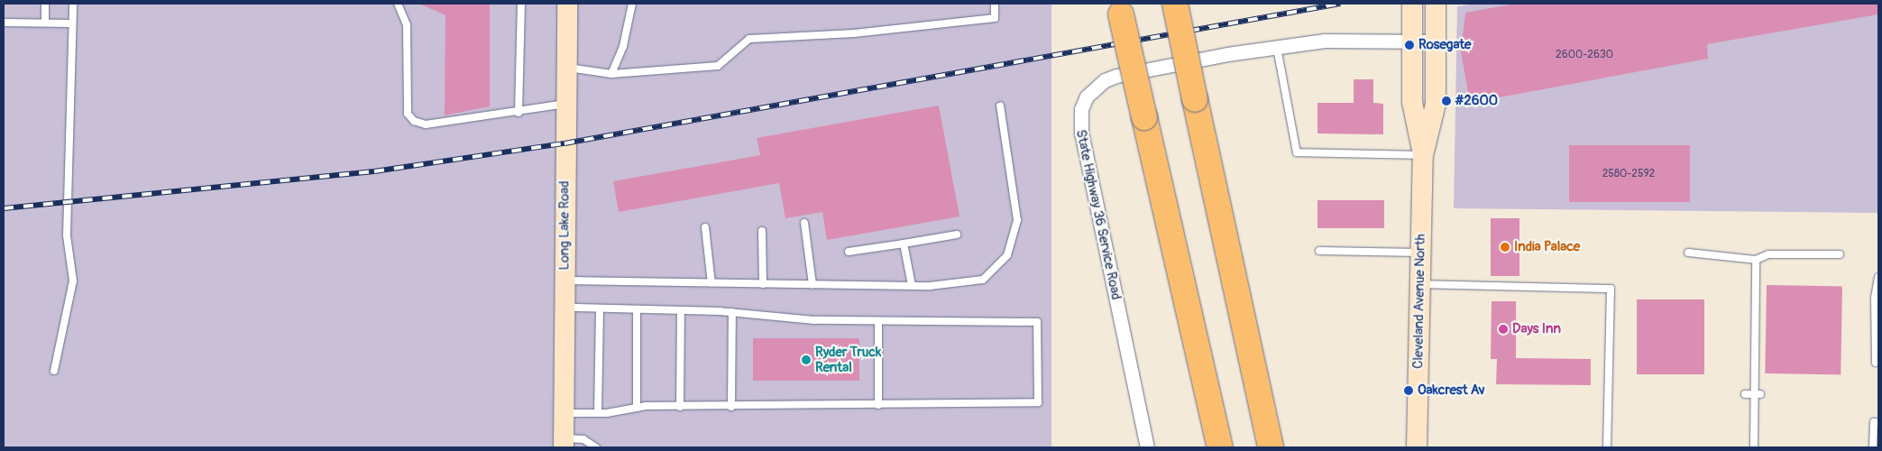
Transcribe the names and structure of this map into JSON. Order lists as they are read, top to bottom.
{
  "streets": {
    "street": ["State Highway 36 Service Road", "Long Lake Road", "Cleveland Avenue North"]
  },
  "crossings": [
    ["State Highway 36 Service Road", "Cleveland Avenue North"]
  ],
  "places": [
    "Rosegate",
    "#2600",
    "India Palace",
    "Days Inn",
    "Ryder Truck Rental",
    "Oakcrest Av"
  ],
  "house_numbers": ["2600-2630", "2580-2592"]
}
